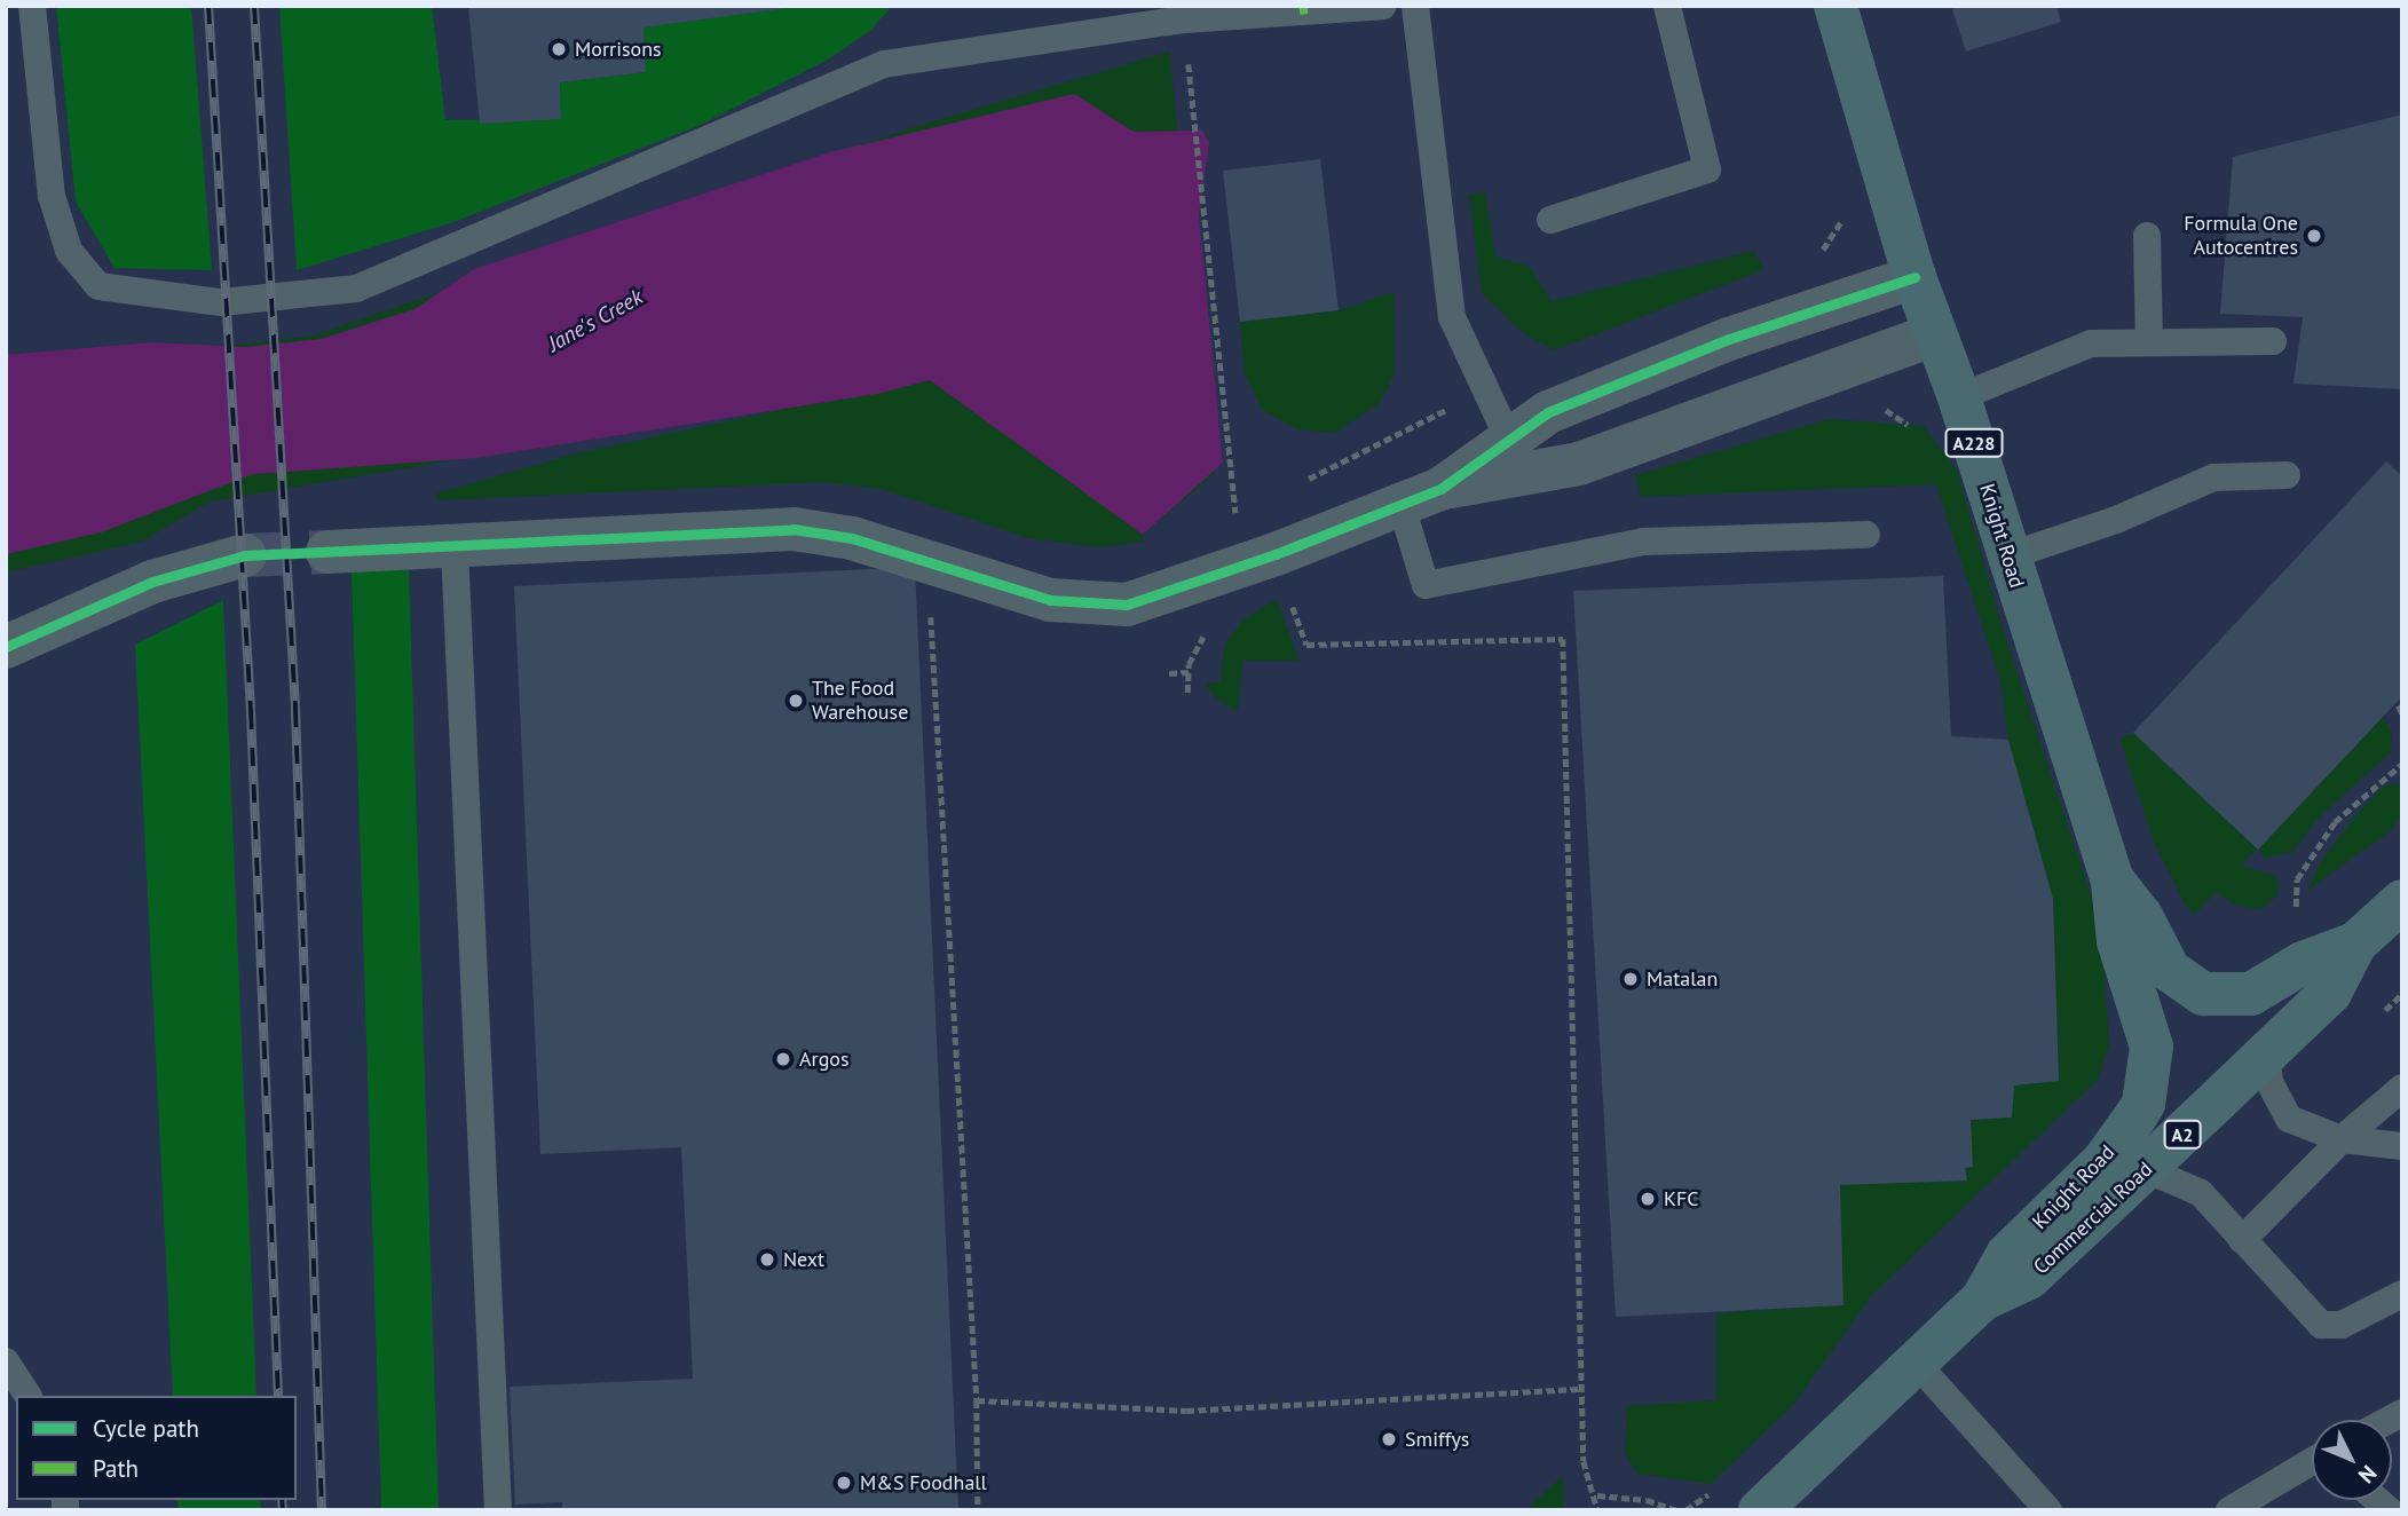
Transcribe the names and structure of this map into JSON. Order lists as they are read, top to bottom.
{
  "streets": {
    "main road": [
      "A228",
      "Knight Road",
      "A2",
      "Commercial Road"
    ]
  },
  "crossings": [
    ["Knight Road", "Commercial Road"]
  ],
  "water": ["Jane's Creek"],
  "places": [
    "Morrisons",
    "Formula One Autocentres",
    "The Food Warehouse",
    "Matalan",
    "Argos",
    "KFC",
    "Next",
    "Smiffys",
    "M&S Foodhall"
  ],
  "legend": ["Cycle path", "Path"],
  "north": "bottom right"
}
